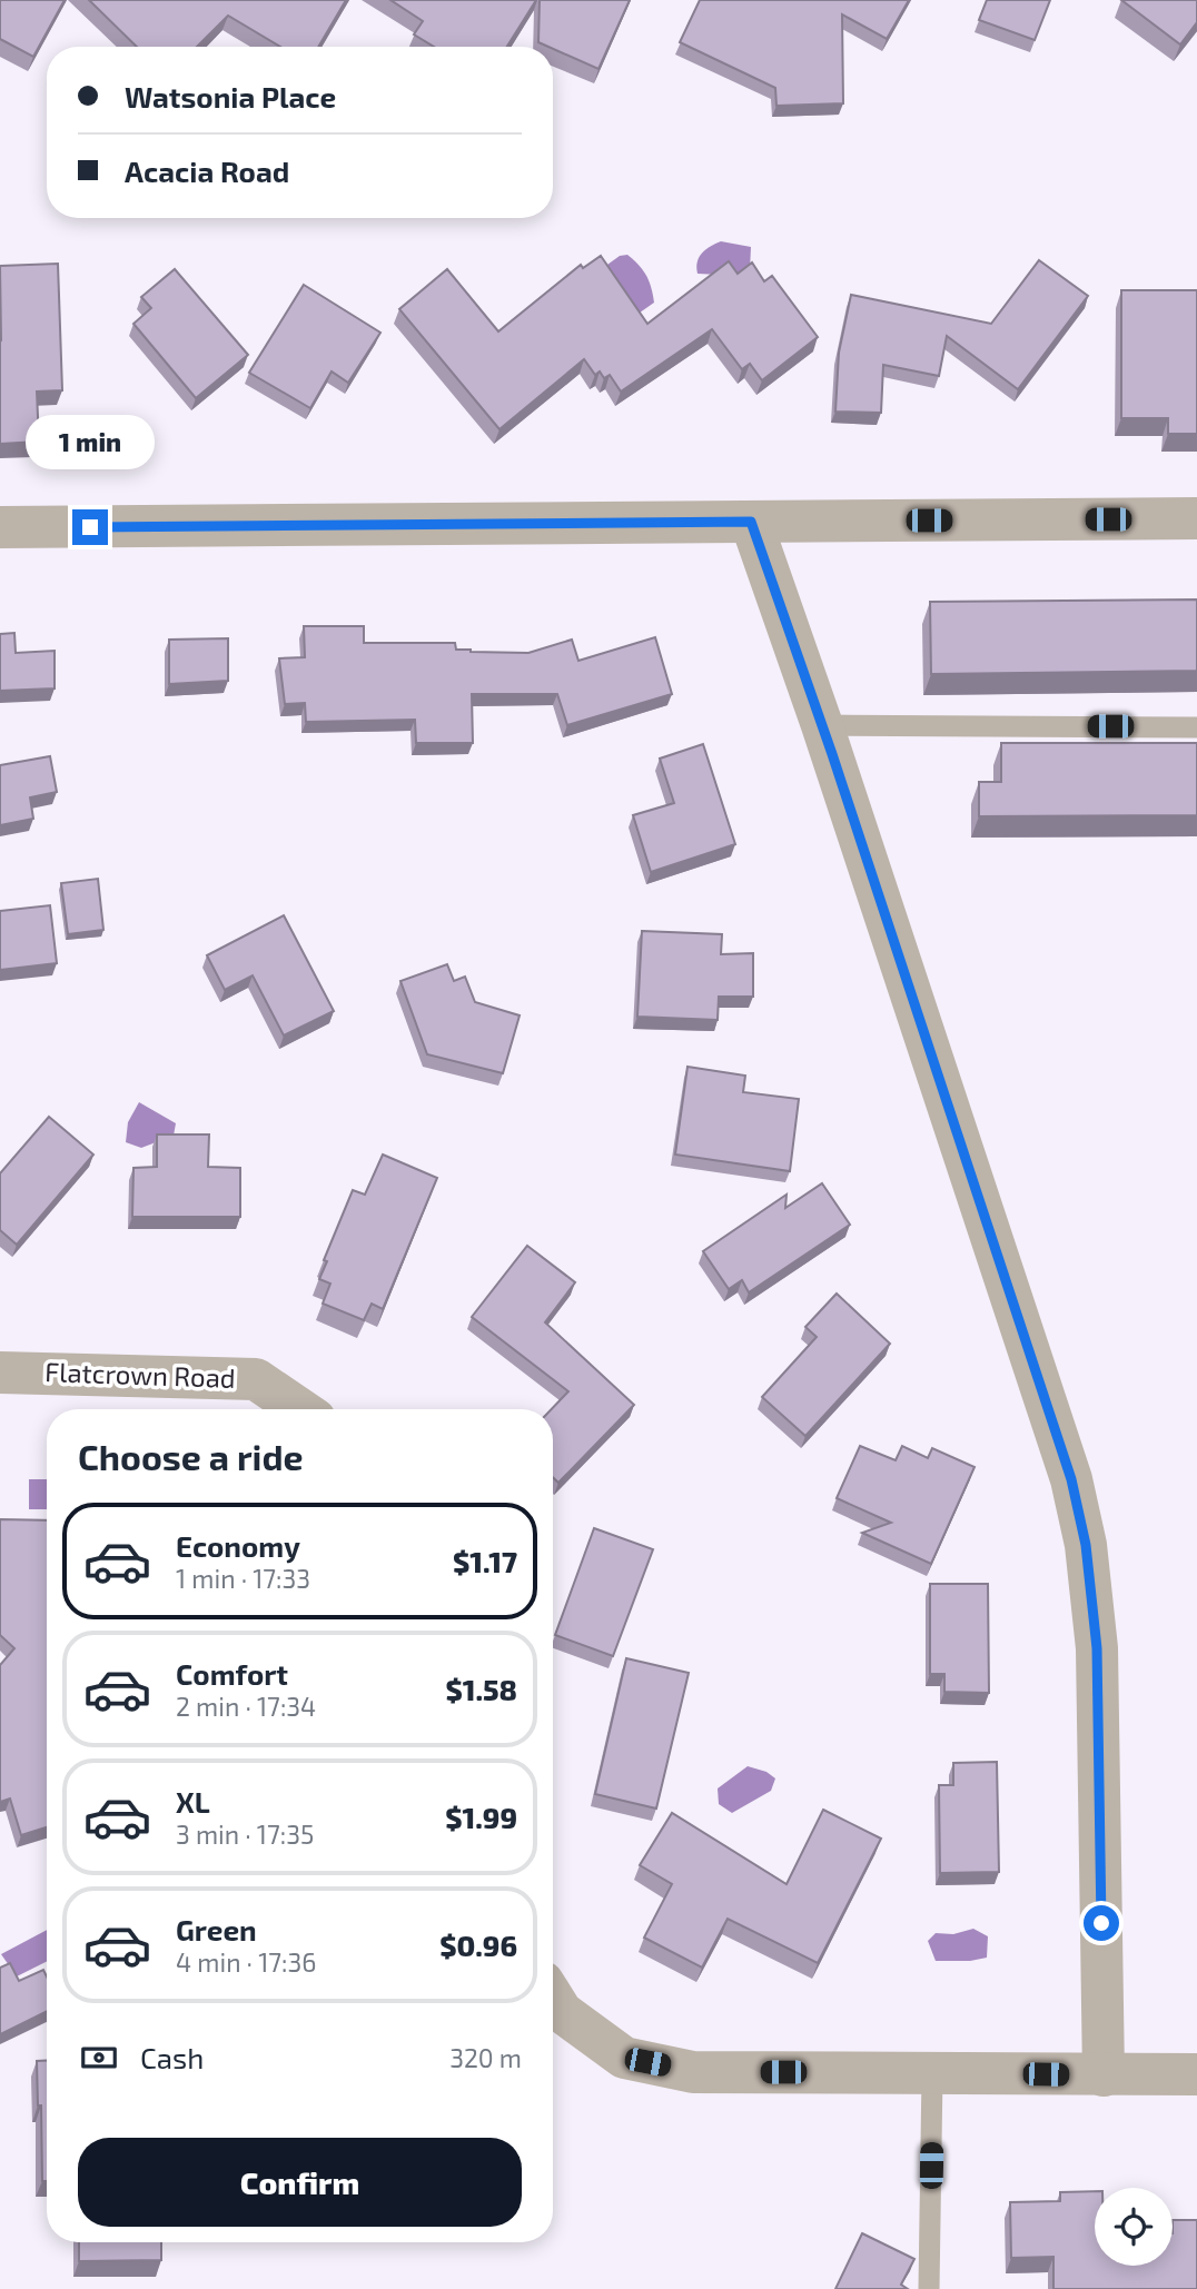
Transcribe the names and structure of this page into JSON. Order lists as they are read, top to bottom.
{
  "streets": {
    "street": ["Flatcrown Road"]
  },
  "page": {
    "banner": ["Watsonia Place", "Acacia Road"],
    "bubble": "1 min",
    "heading": "Choose a ride",
    "list": [
      {
        "name": "Economy",
        "note": "1 min · 17:33",
        "value": "$1.17"
      },
      {
        "name": "Comfort",
        "note": "2 min · 17:34",
        "value": "$1.58"
      },
      {
        "name": "XL",
        "note": "3 min · 17:35",
        "value": "$1.99"
      },
      {
        "name": "Green",
        "note": "4 min · 17:36",
        "value": "$0.96"
      }
    ],
    "pay": ["Cash", "320 m"],
    "buttons": "Confirm"
  }
}
